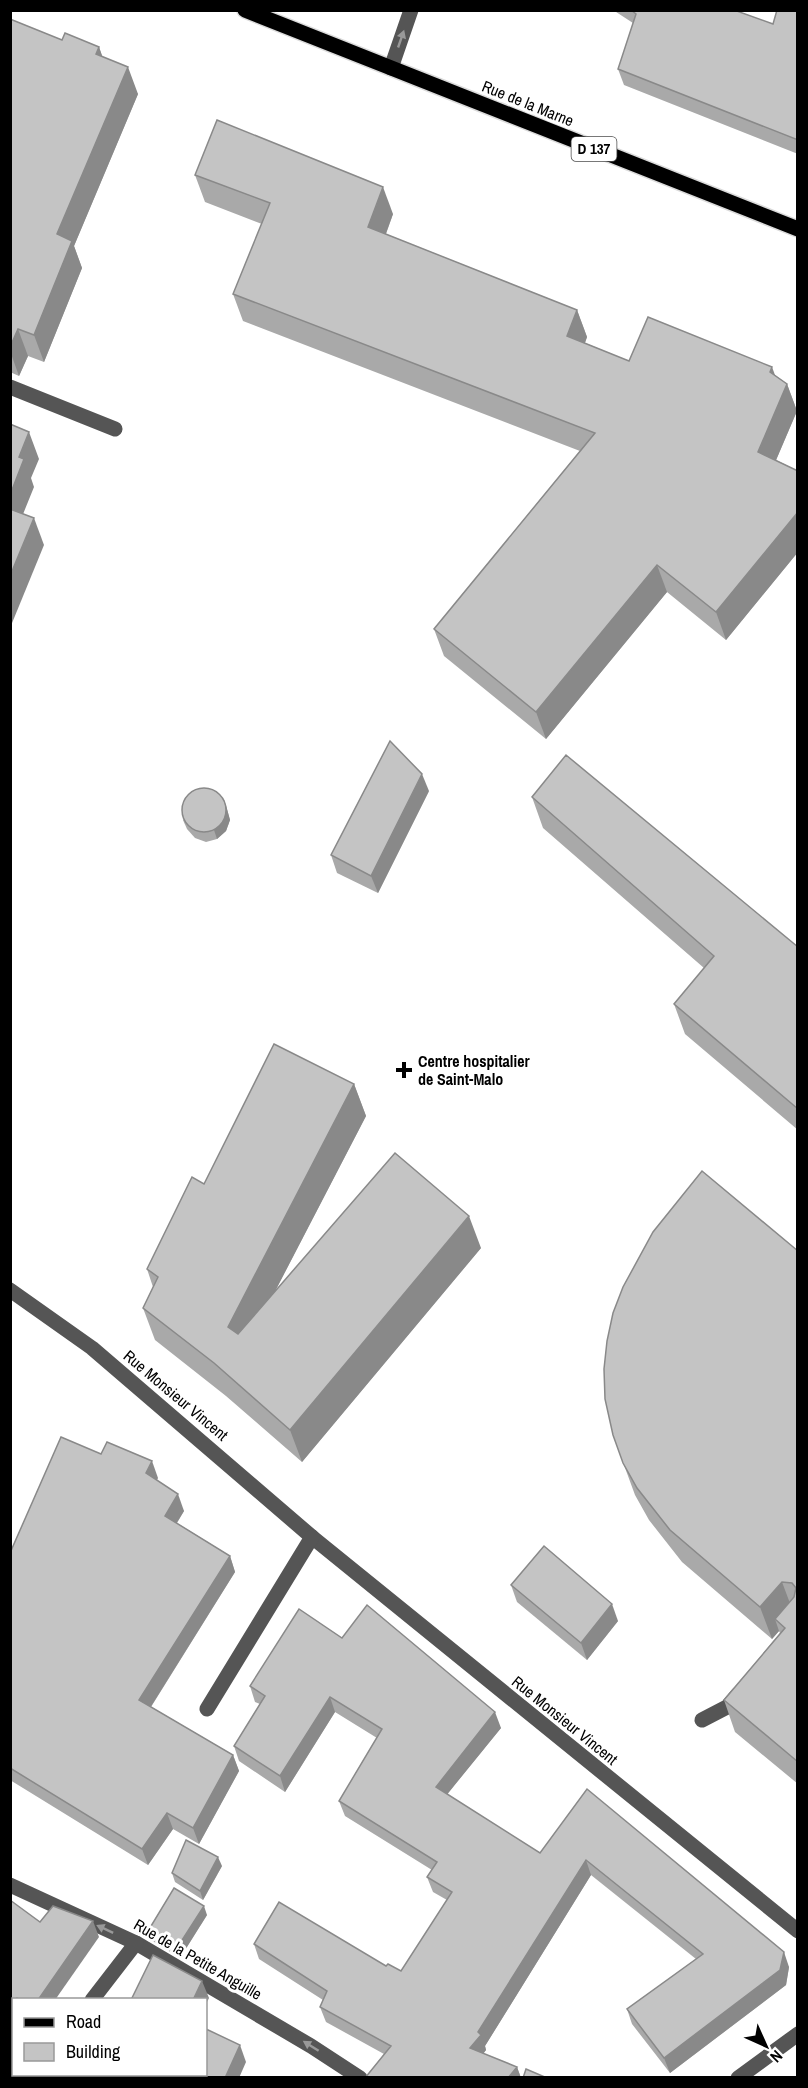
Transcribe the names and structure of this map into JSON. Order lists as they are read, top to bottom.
{
  "streets": {
    "main road": ["Rue de la Marne", "D 137"],
    "street": ["Rue Monsieur Vincent", "Rue de la Petite Anguille"]
  },
  "one_way": ["Rue de la Petite Anguille"],
  "places": {
    "health": ["Centre hospitalier de Saint-Malo"]
  },
  "legend": ["Road", "Building"],
  "north": "bottom right"
}
